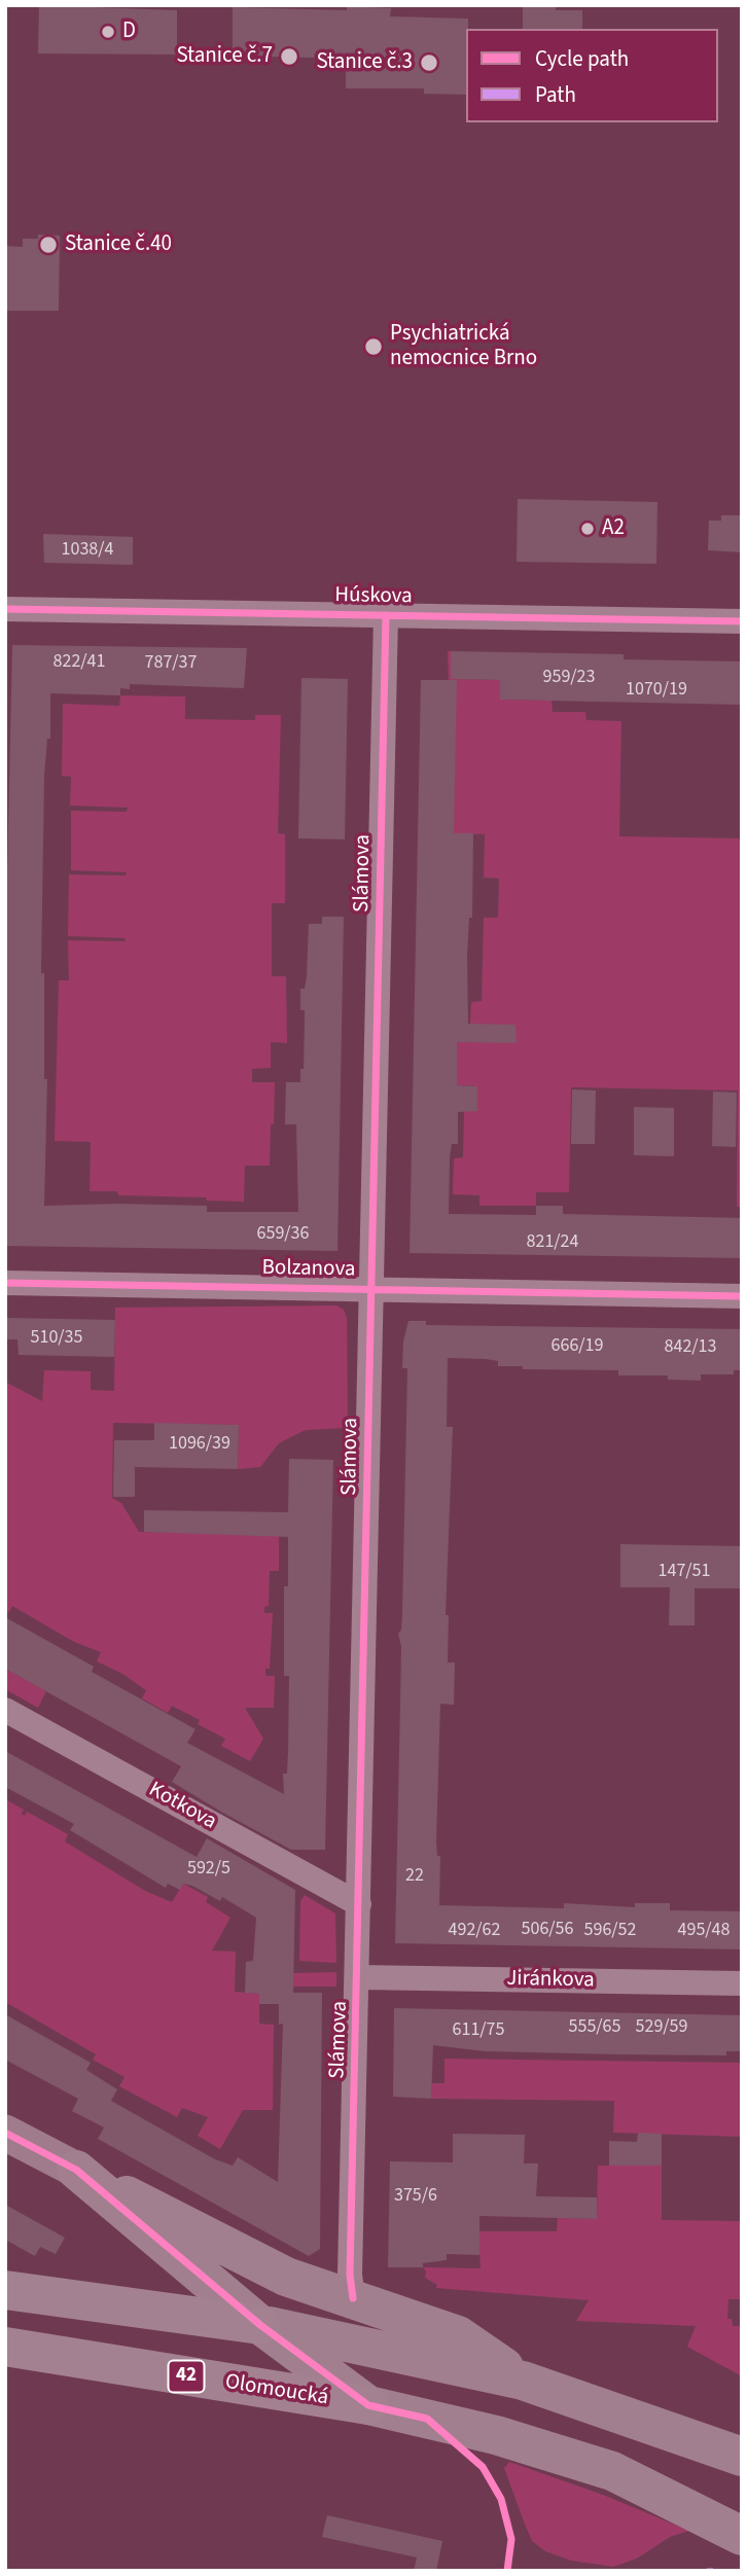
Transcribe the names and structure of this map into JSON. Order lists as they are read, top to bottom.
{
  "streets": {
    "highway": ["42", "Olomoucká"],
    "street": [
      "Húskova",
      "Slámova",
      "Bolzanova",
      "Kotkova",
      "Jiránkova"
    ]
  },
  "crossings": [
    ["Húskova", "Slámova"],
    ["Slámova", "Bolzanova"],
    ["Slámova", "Kotkova"],
    ["Slámova", "Jiránkova"]
  ],
  "places": [
    "D",
    "Stanice č.7",
    "Stanice č.3",
    "Stanice č.40",
    "Psychiatrická nemocnice Brno",
    "A2"
  ],
  "house_numbers": [
    "1038/4",
    "822/41",
    "787/37",
    "959/23",
    "1070/19",
    "659/36",
    "821/24",
    "510/35",
    "666/19",
    "842/13",
    "1096/39",
    "147/51",
    "592/5",
    "22",
    "506/56",
    "492/62",
    "596/52",
    "495/48",
    "555/65",
    "529/59",
    "611/75",
    "375/6"
  ],
  "legend": ["Cycle path", "Path"]
}
